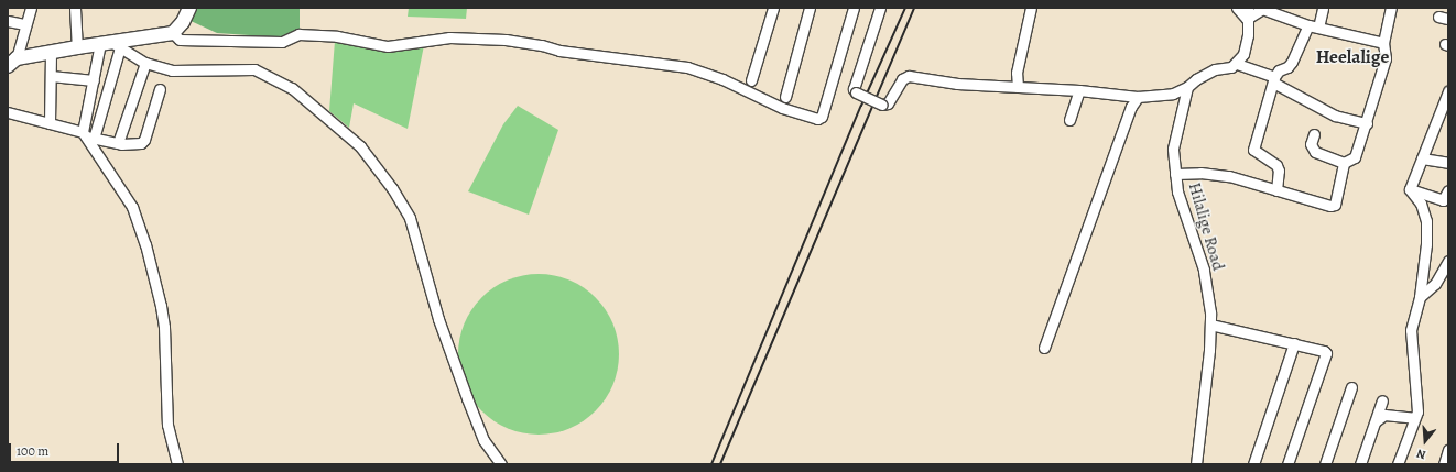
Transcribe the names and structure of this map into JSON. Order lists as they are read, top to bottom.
{
  "streets": {
    "street": ["Hilalige Road"]
  },
  "districts": ["Heelalige"],
  "scale_bar": "100 m",
  "north": "bottom"
}
